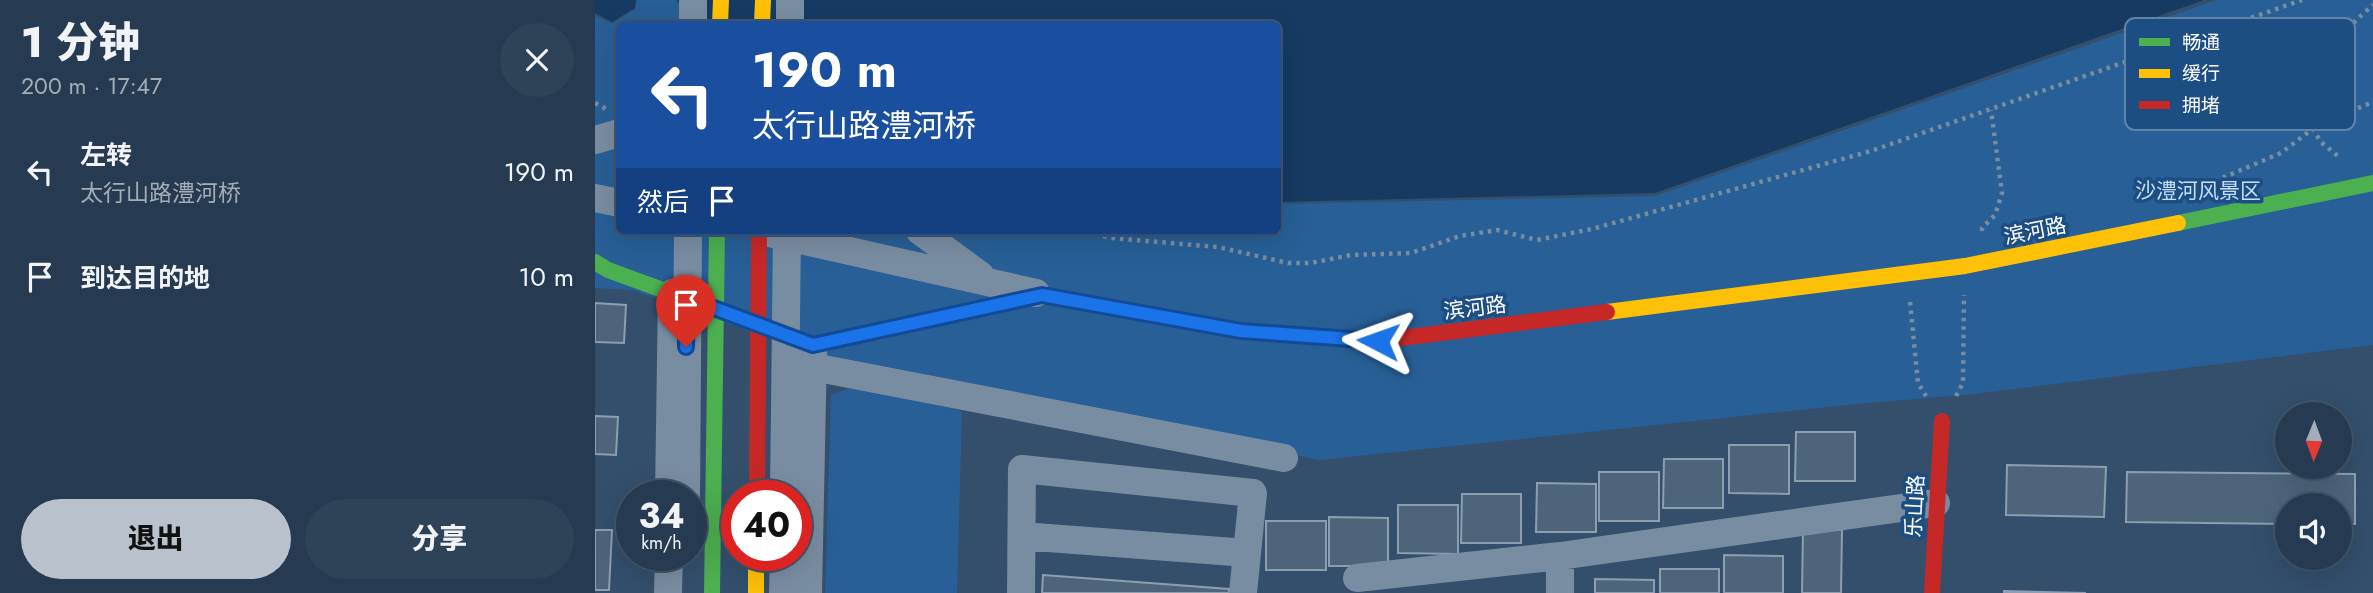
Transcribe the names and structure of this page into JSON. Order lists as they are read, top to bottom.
{
  "streets": {
    "street": ["滨河路", "乐山路"]
  },
  "parks": ["沙澧河风景区"],
  "legend": ["畅通", "缓行", "拥堵"],
  "north": "bottom",
  "page": {
    "heading": ["1 分钟", "200 m · 17:47"],
    "turn": ["190 m", "太行山路澧河桥"],
    "list": [
      {
        "name": "左转",
        "note": "太行山路澧河桥",
        "value": "190 m"
      },
      {
        "name": "到达目的地",
        "value": "10 m"
      }
    ],
    "then": "然后",
    "speed": "34 km/h",
    "limit": "40",
    "buttons": ["退出", "分享"]
  }
}
